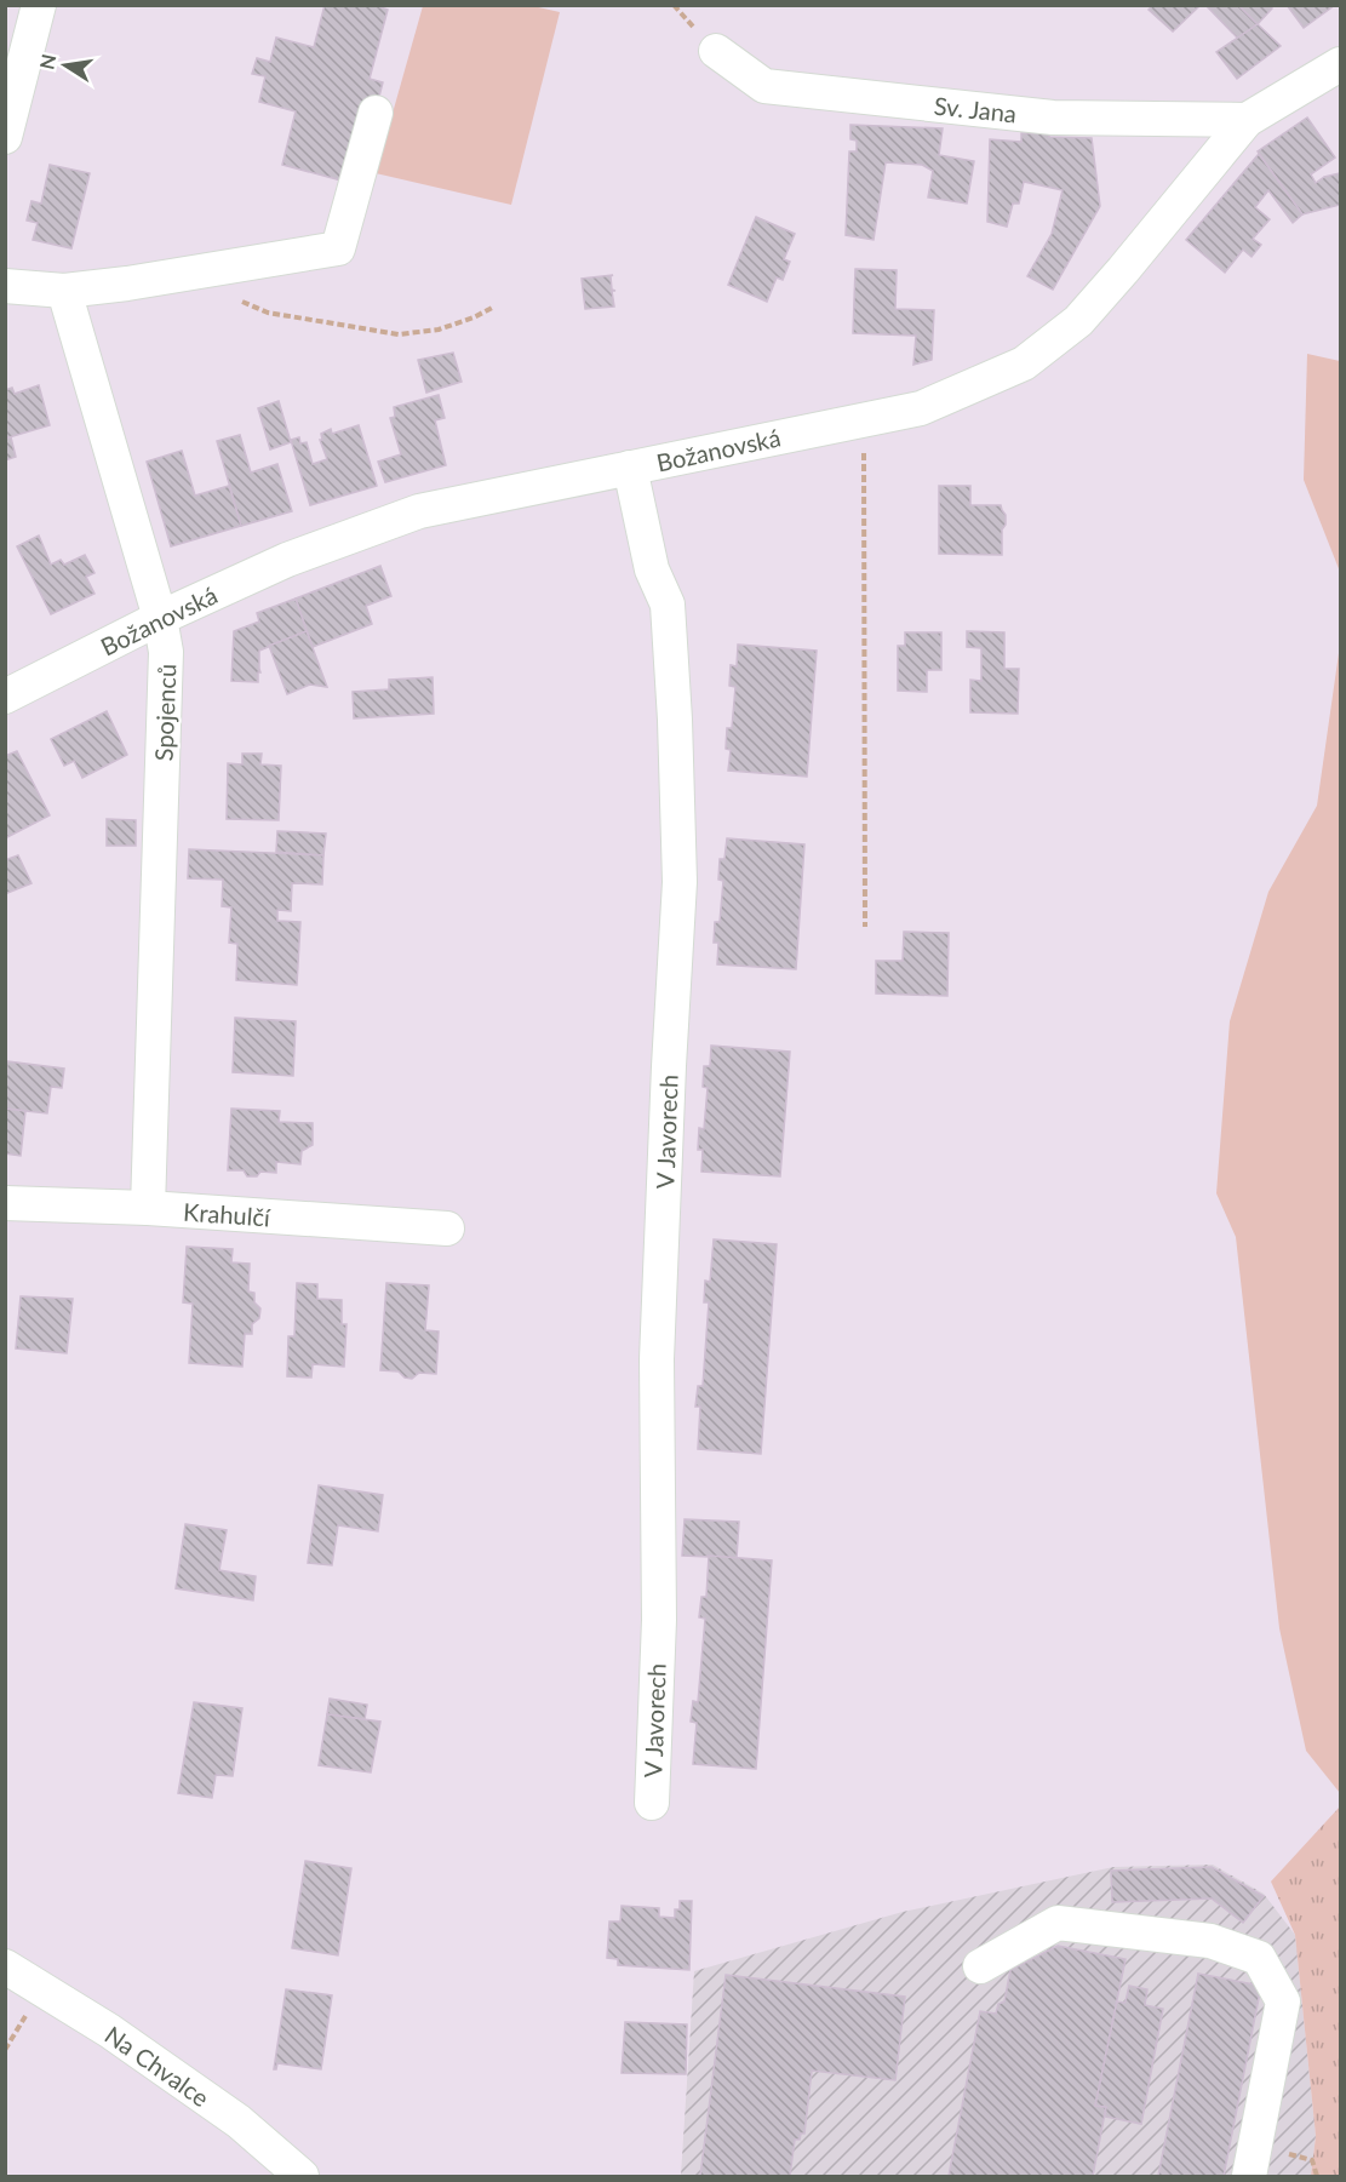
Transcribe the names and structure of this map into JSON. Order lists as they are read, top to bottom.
{
  "streets": {
    "street": [
      "Sv. Jana",
      "Božanovská",
      "Spojenců",
      "V Javorech",
      "Krahulčí",
      "Na Chvalce"
    ]
  },
  "crossings": [
    ["Sv. Jana", "Božanovská"],
    ["Božanovská", "Spojenců"],
    ["Božanovská", "V Javorech"],
    ["Spojenců", "Krahulčí"]
  ],
  "north": "left"
}
